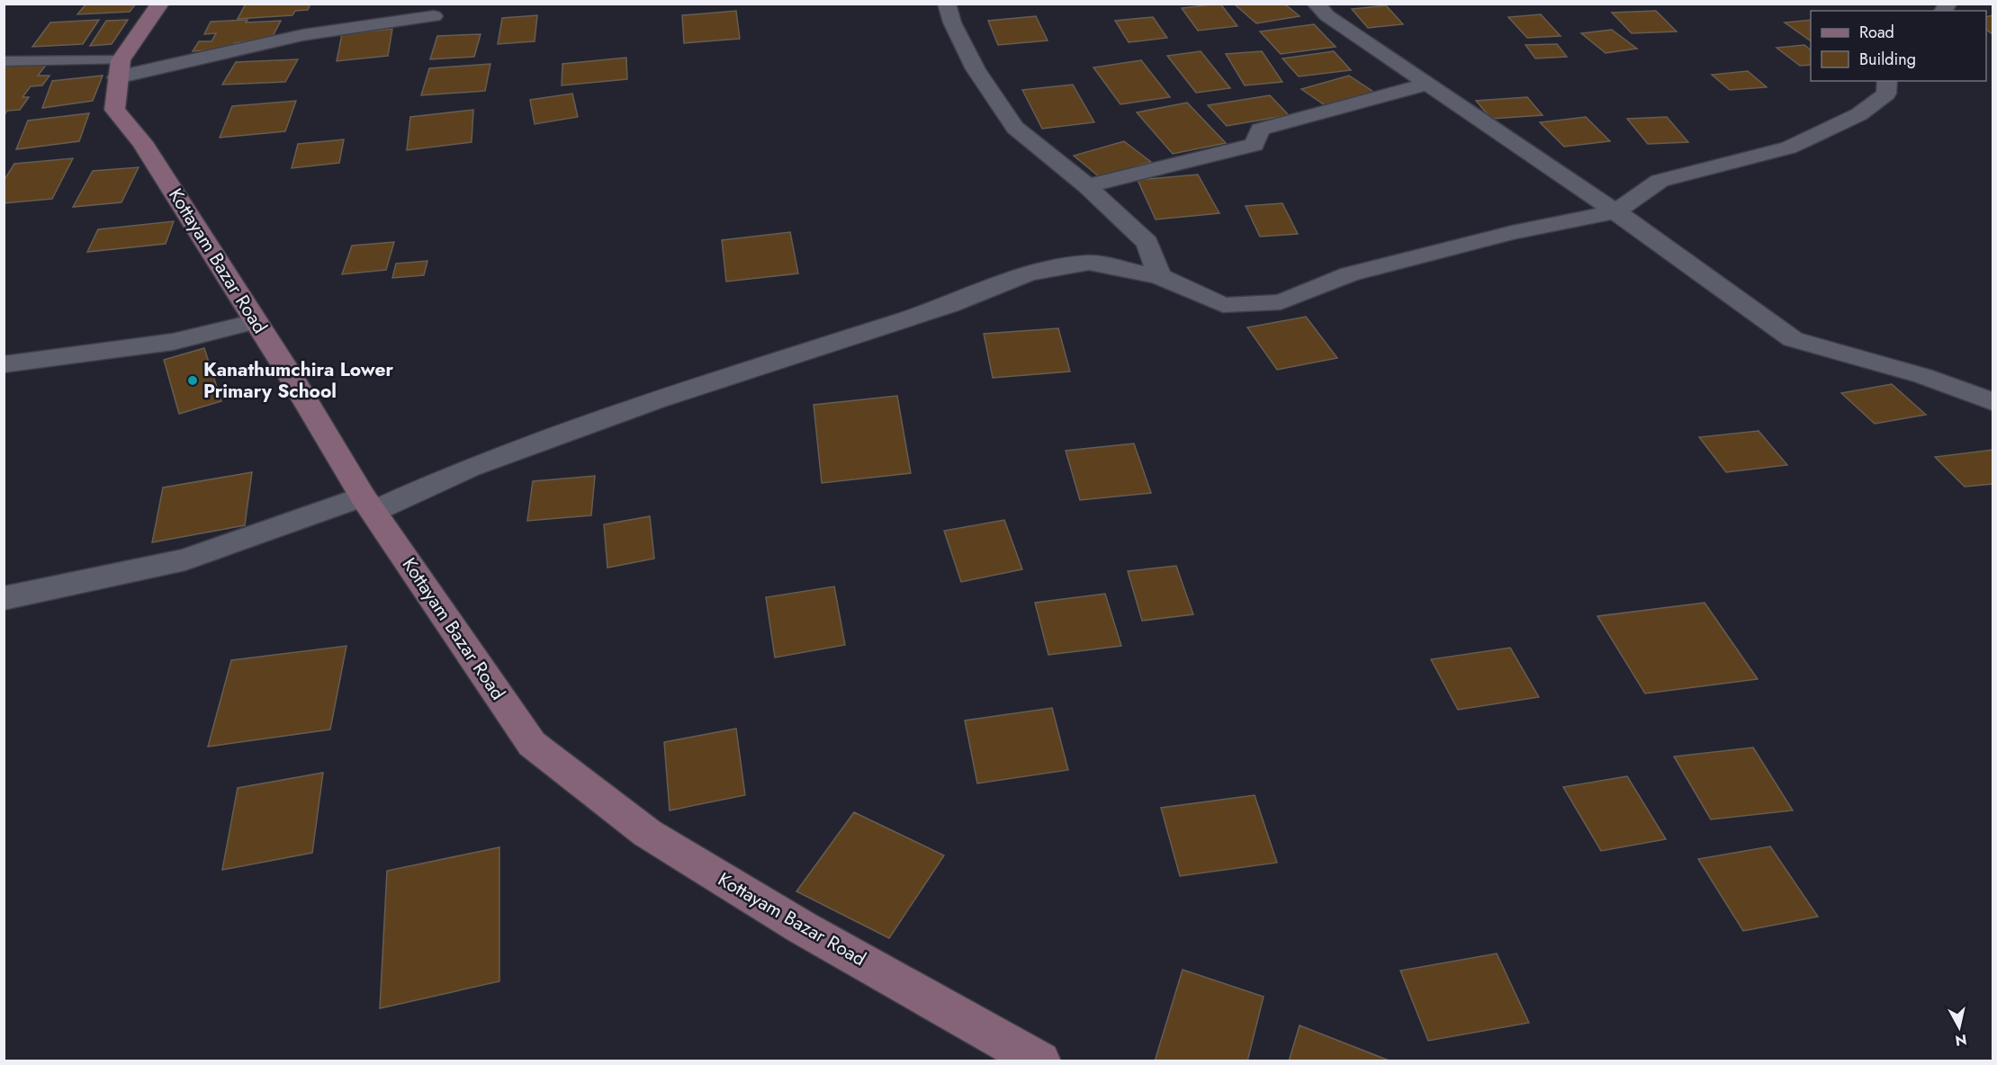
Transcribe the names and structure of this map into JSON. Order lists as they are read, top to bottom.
{
  "streets": {
    "main road": ["Kottayam Bazar Road"]
  },
  "places": ["Kanathumchira Lower Primary School"],
  "legend": ["Road", "Building"],
  "north": "bottom"
}
